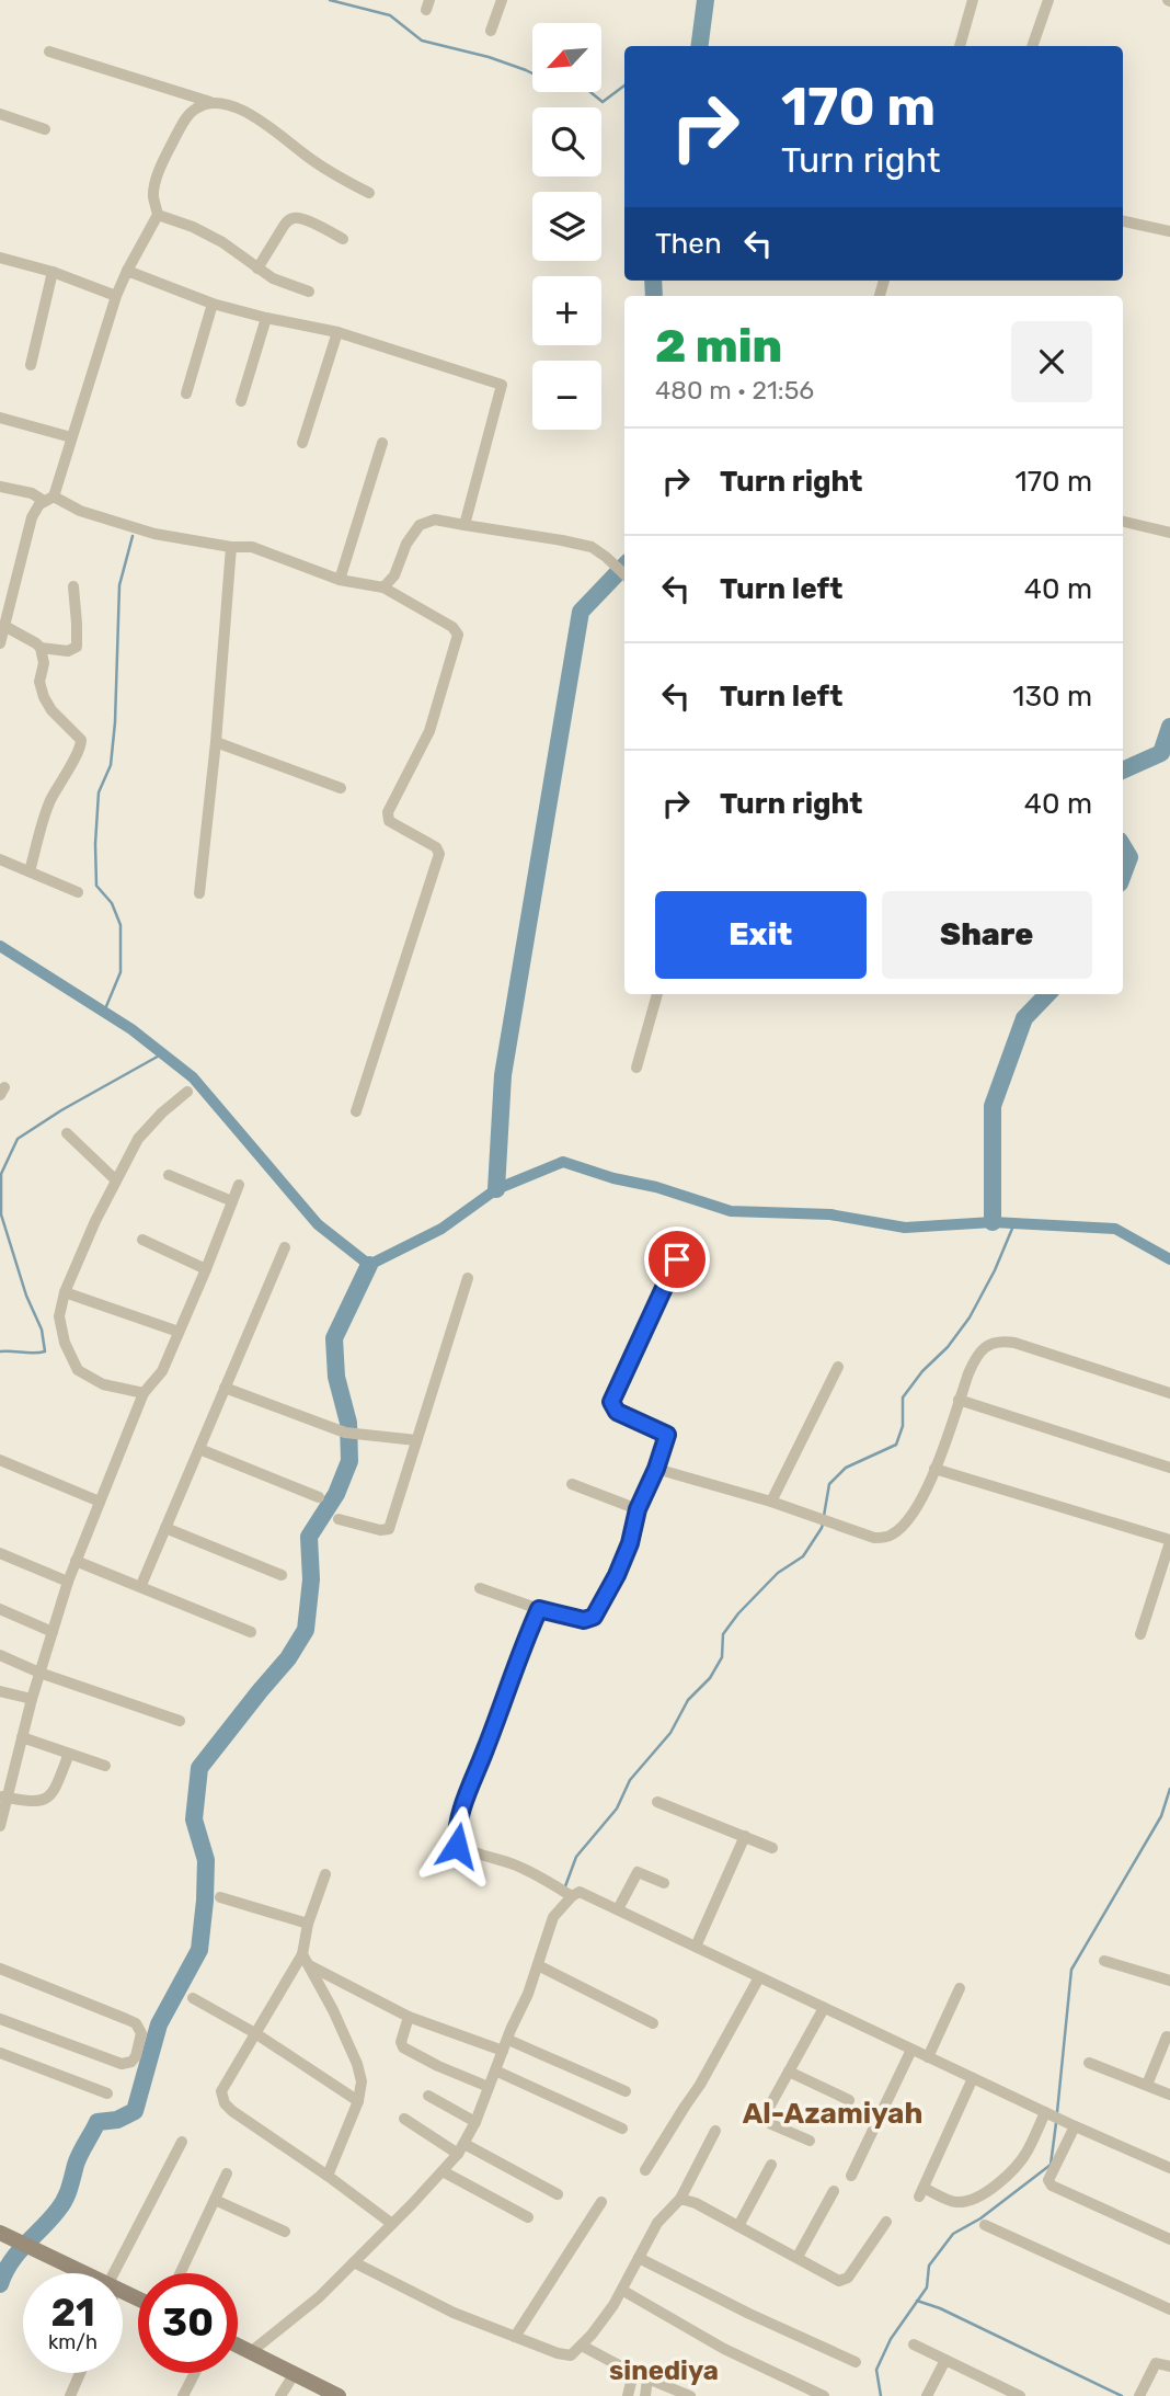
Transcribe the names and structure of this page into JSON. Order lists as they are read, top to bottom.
{
  "districts": ["Al-Azamiyah", "sinediya"],
  "north": "bottom left",
  "page": {
    "map_buttons": ["+", "−"],
    "turn": ["170 m", "Turn right"],
    "then": "Then",
    "heading": ["2 min", "480 m · 21:56"],
    "list": [
      {
        "name": "Turn right",
        "value": "170 m"
      },
      {
        "name": "Turn left",
        "value": "40 m"
      },
      {
        "name": "Turn left",
        "value": "130 m"
      },
      {
        "name": "Turn right",
        "value": "40 m"
      }
    ],
    "buttons": ["Exit", "Share"],
    "speed": "21 km/h",
    "limit": "30"
  }
}
